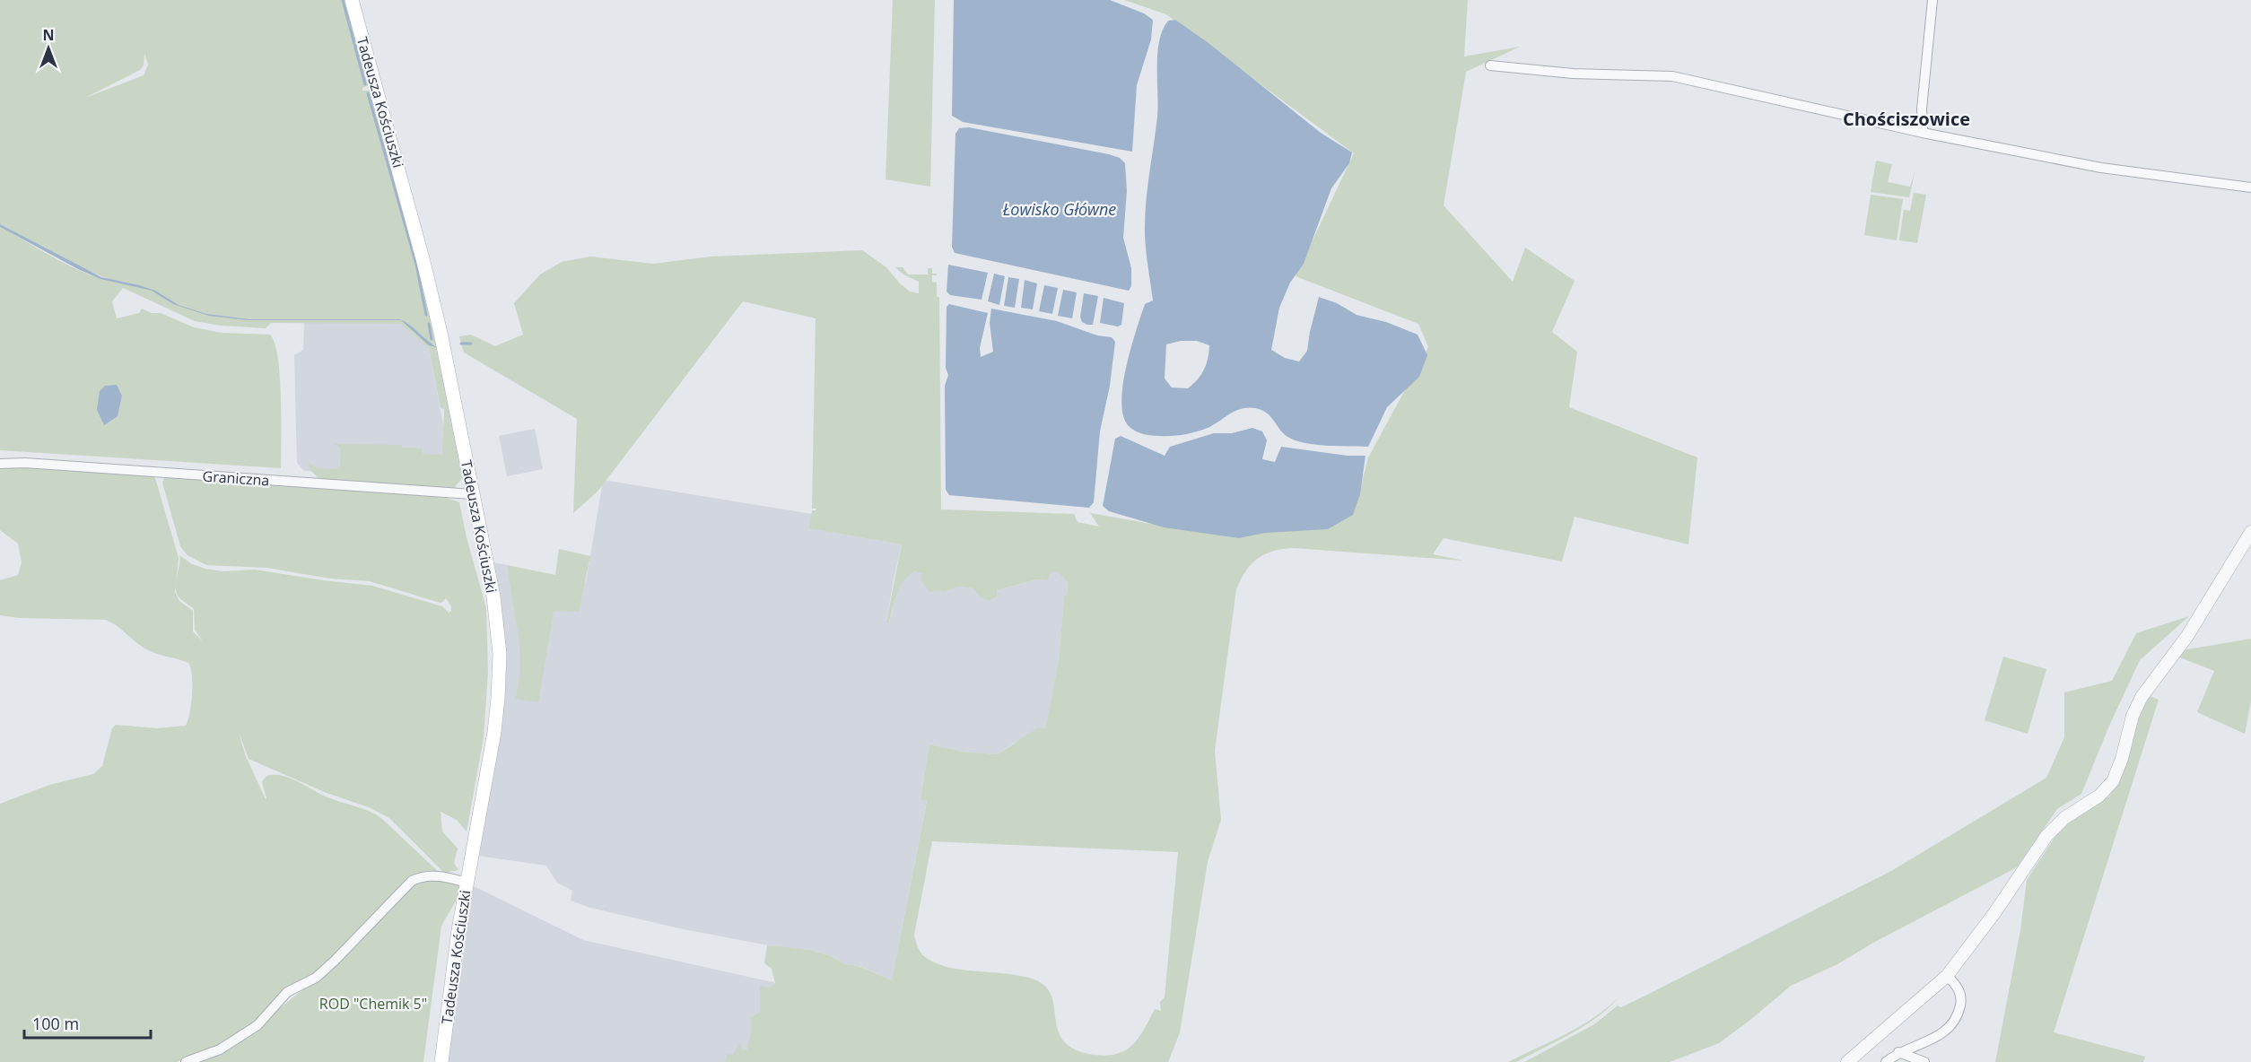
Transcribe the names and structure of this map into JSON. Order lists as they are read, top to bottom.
{
  "streets": {
    "main road": ["Tadeusza Kościuszki"],
    "street": ["Graniczna"]
  },
  "crossings": [
    ["Tadeusza Kościuszki", "Graniczna"]
  ],
  "districts": ["Chościszowice"],
  "water": ["Łowisko Główne"],
  "parks": ["ROD \"Chemik 5\""],
  "scale_bar": "100 m",
  "north": "top"
}
